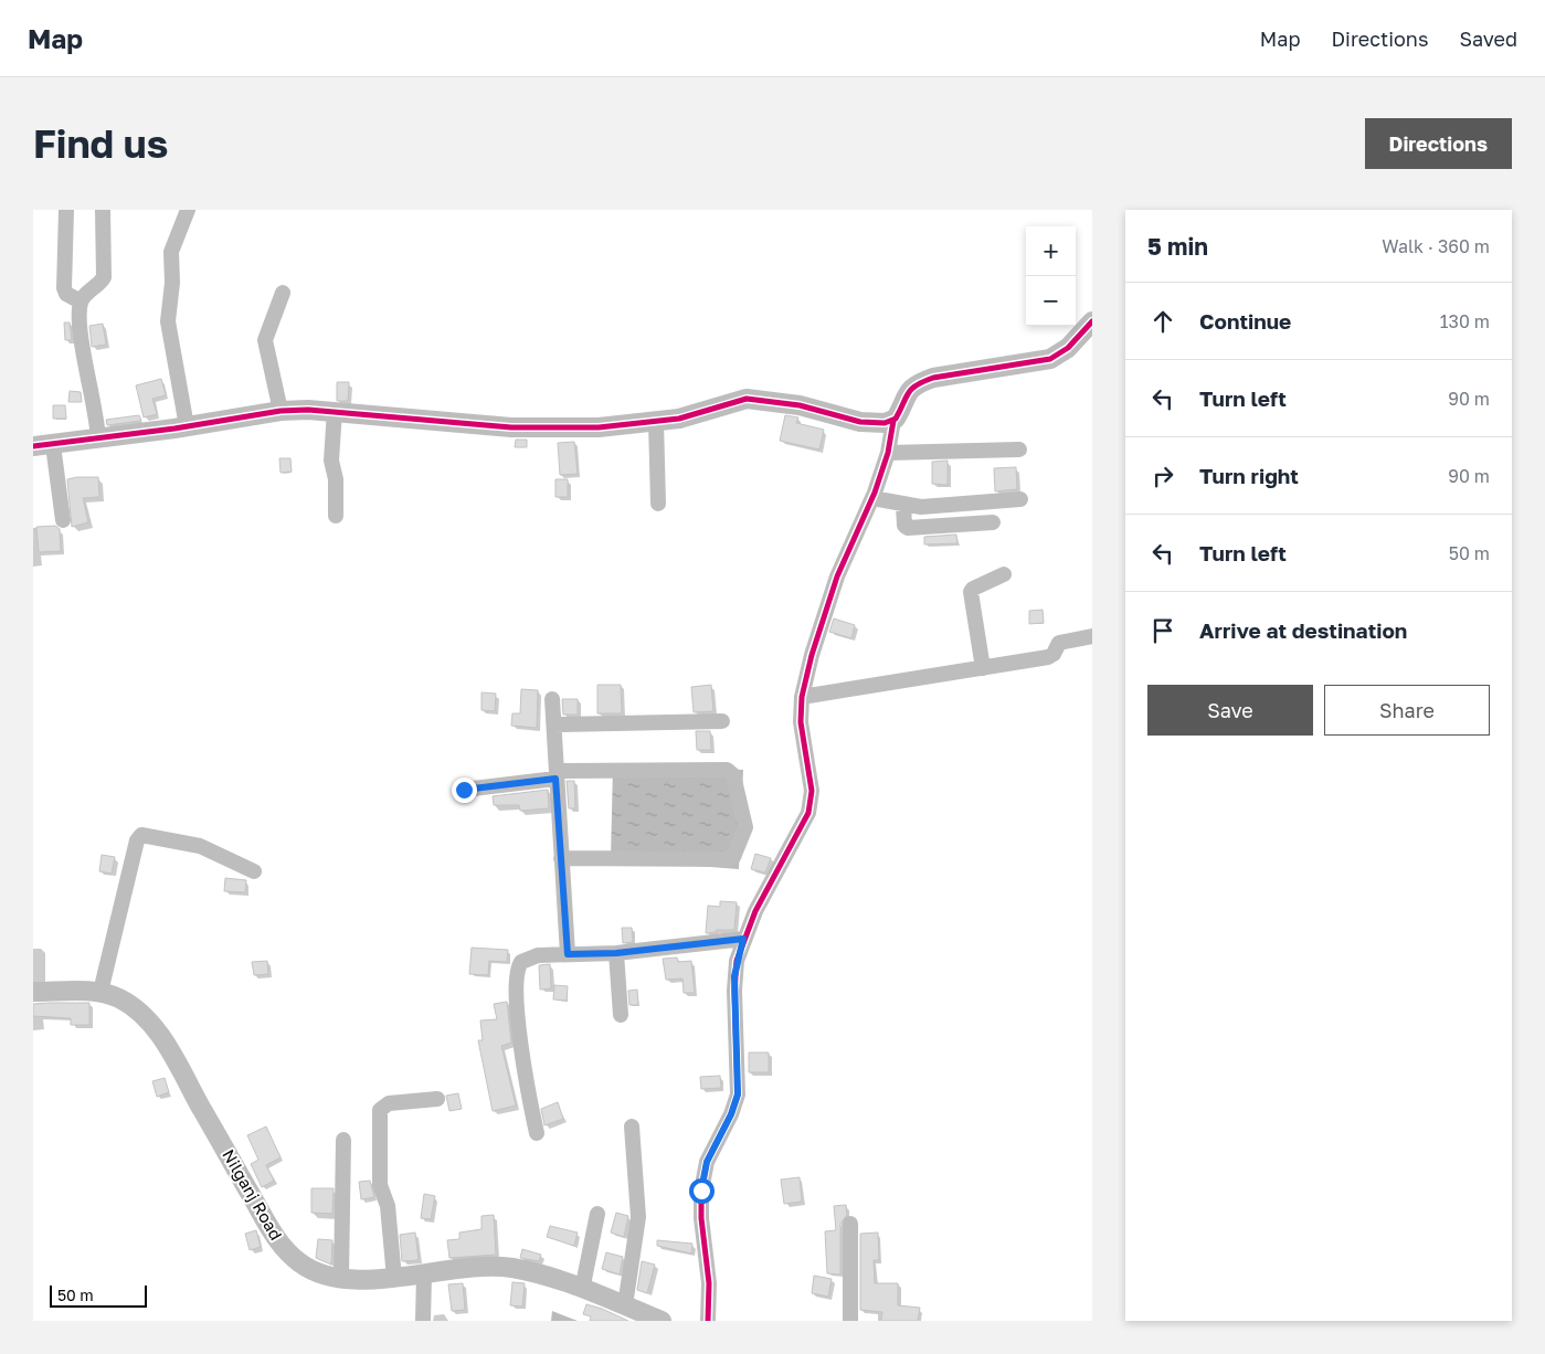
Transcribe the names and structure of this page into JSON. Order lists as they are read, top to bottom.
{
  "streets": {
    "street": ["Nilganj Road"]
  },
  "scale_bar": "50 m",
  "page": {
    "header": "Map",
    "nav": ["Map", "Directions", "Saved"],
    "buttons": [
      "Directions",
      ["Save", "Share"]
    ],
    "title": "Find us",
    "heading": ["5 min", "Walk · 360 m"],
    "map_buttons": ["+", "−"],
    "list": [
      ["Continue", "130 m"],
      ["Turn left", "90 m"],
      ["Turn right", "90 m"],
      ["Turn left", "50 m"],
      "Arrive at destination"
    ],
    "scale": "50 m"
  }
}
